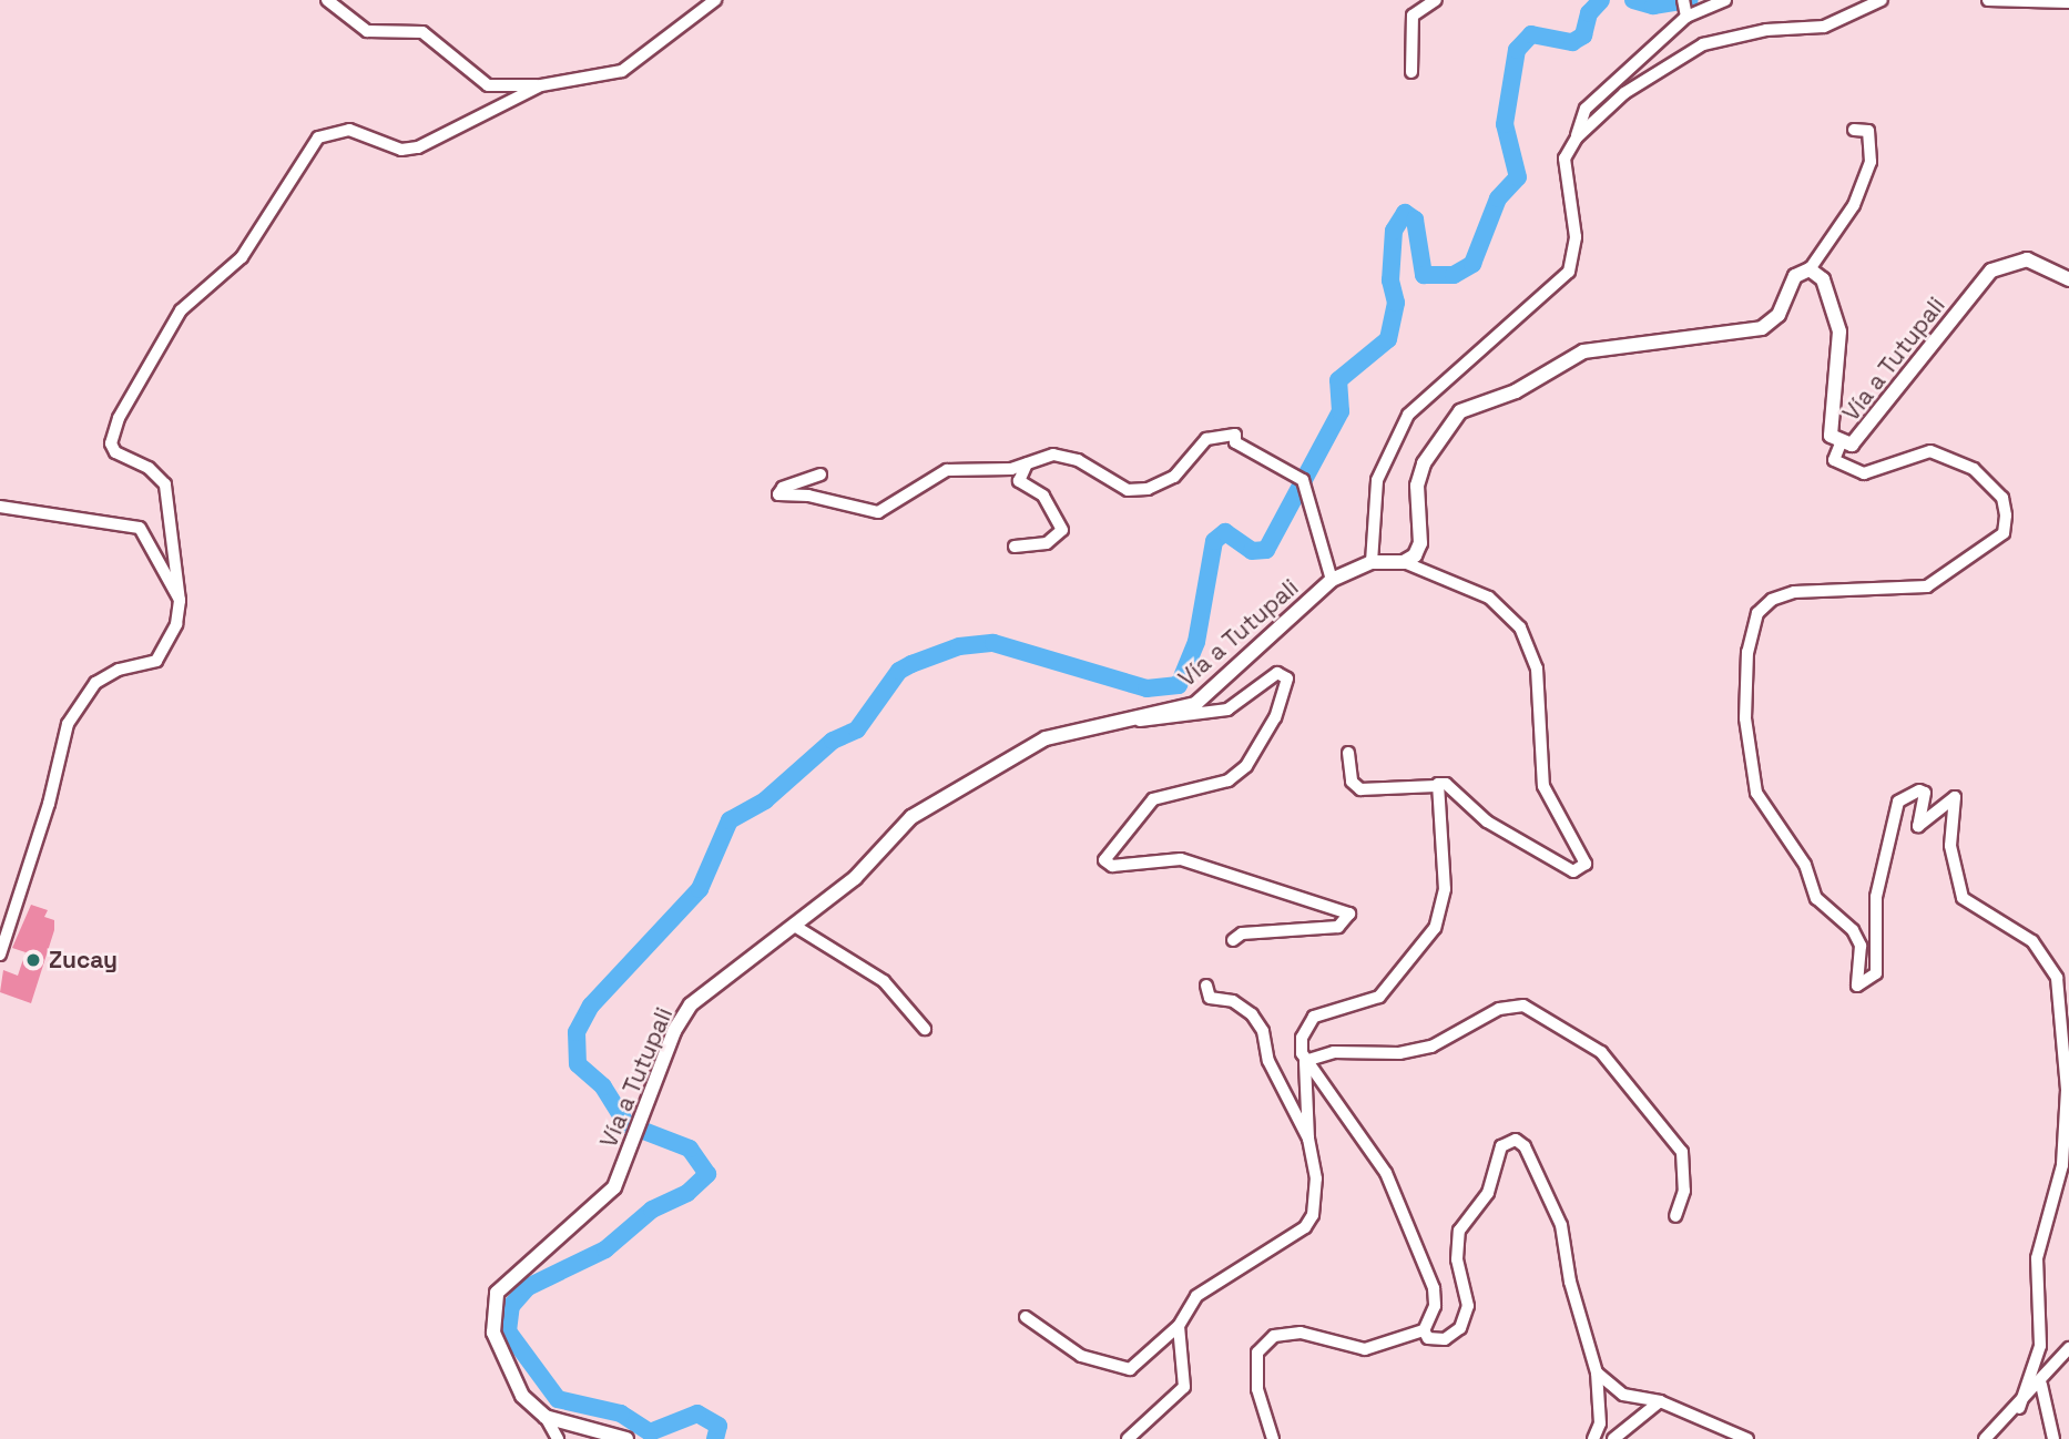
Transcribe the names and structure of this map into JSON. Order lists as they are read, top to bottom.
{
  "streets": {
    "street": ["Vía a Tutupali"]
  },
  "places": ["Zucay"]
}
